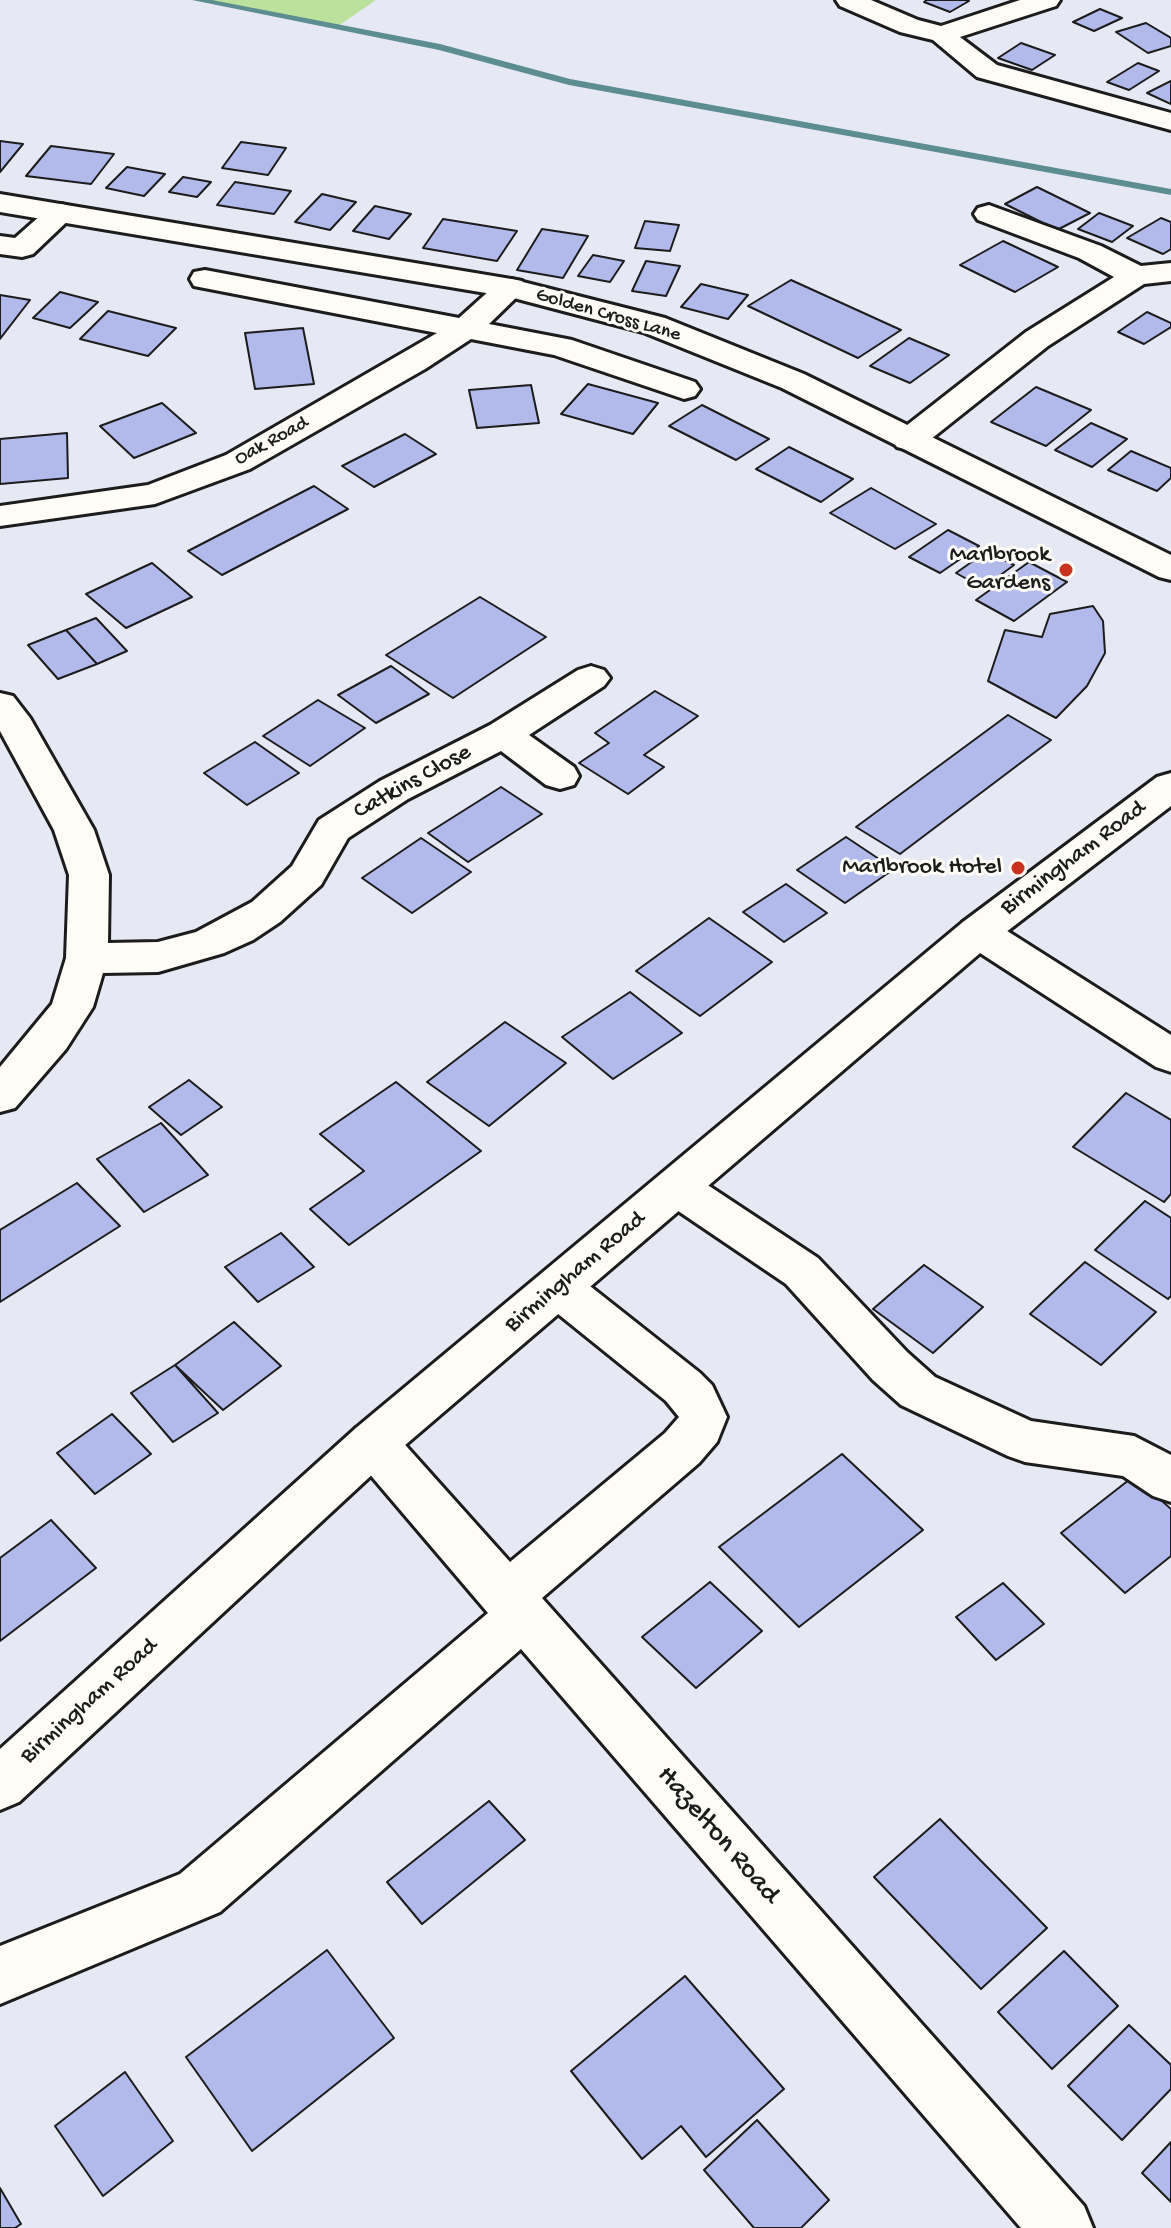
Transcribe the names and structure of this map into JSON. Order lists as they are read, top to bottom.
{
  "streets": {
    "main road": [
      "Golden Cross Lane",
      "Oak Road",
      "Catkins Close",
      "Birmingham Road",
      "Hazelton Road"
    ]
  },
  "crossings": [
    ["Golden Cross Lane", "Oak Road"],
    ["Birmingham Road", "Hazelton Road"]
  ],
  "places": ["Marlbrook Gardens", "Marlbrook Hotel"]
}
